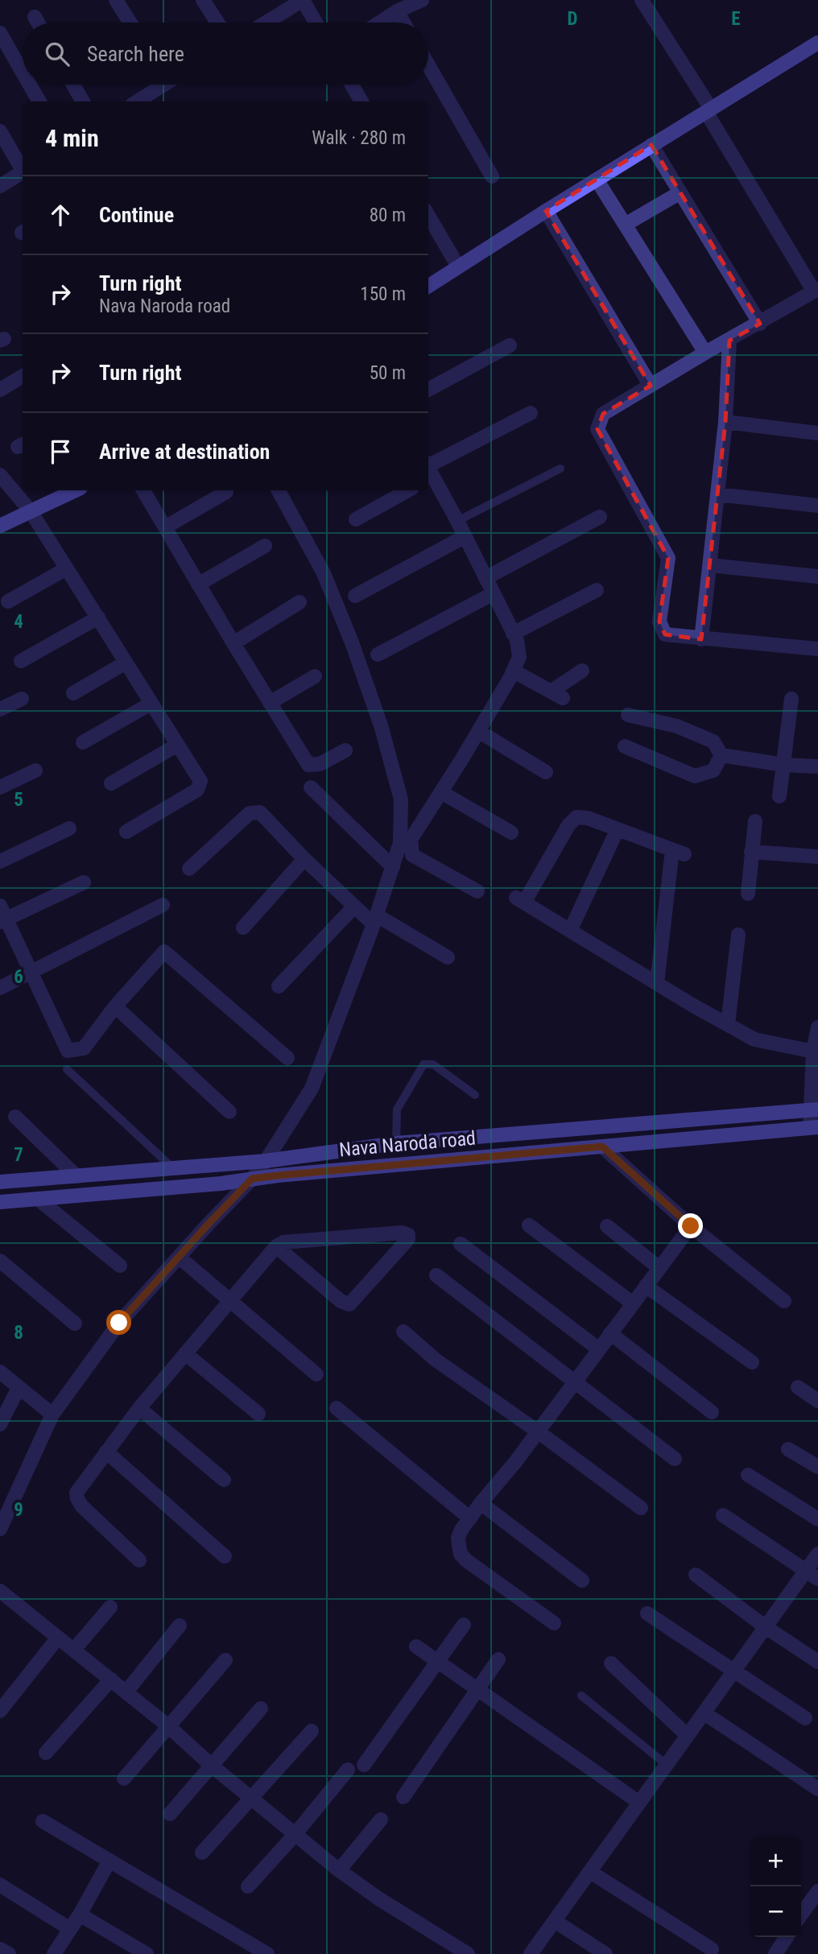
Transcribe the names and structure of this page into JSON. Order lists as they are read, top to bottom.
{
  "streets": {
    "street": ["Nava Naroda road"]
  },
  "page": {
    "search": "Search here",
    "heading": ["4 min", "Walk · 280 m"],
    "list": [
      ["Continue", "80 m"],
      ["Turn right", "Nava Naroda road", "150 m"],
      ["Turn right", "50 m"],
      "Arrive at destination"
    ],
    "map_buttons": ["+", "−"]
  },
  "grid": {
    "columns": ["D", "E"],
    "rows": [
      "4",
      "5",
      "6",
      "7",
      "8",
      "9"
    ]
  }
}
